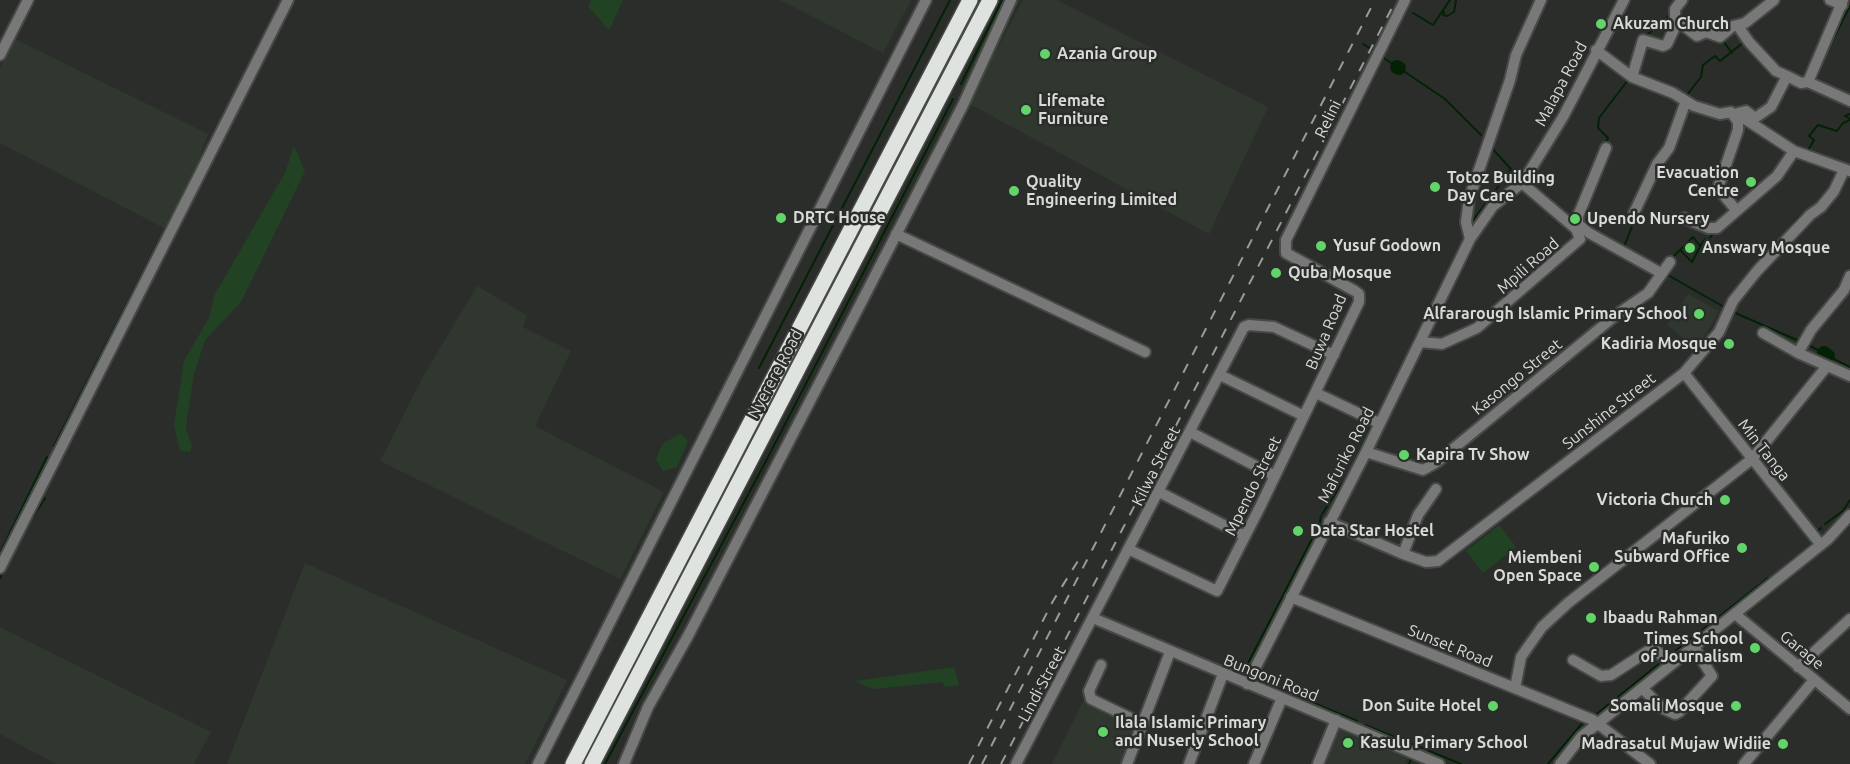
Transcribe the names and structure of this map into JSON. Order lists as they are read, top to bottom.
{
  "streets": {
    "highway": ["Nyerere Road"],
    "street": [
      "Malapa Road",
      "Relini",
      "Mpili Road",
      "Buwa Road",
      "Kasongo Street",
      "Sunshine Street",
      "Min Tanga",
      "Mafuriko Road",
      "Kilwa Street",
      "Mpendo Street",
      "Sunset Road",
      "Garage",
      "Bungoni Road",
      "Lindi Street"
    ]
  },
  "crossings": [
    ["Malapa Road", "Mpili Road"],
    ["Malapa Road", "Mafuriko Road"],
    ["Relini", "Buwa Road"],
    ["Mpili Road", "Mafuriko Road"],
    ["Buwa Road", "Kilwa Street"],
    ["Buwa Road", "Mpendo Street"],
    ["Kasongo Street", "Mafuriko Road"],
    ["Sunshine Street", "Min Tanga"],
    ["Sunshine Street", "Mafuriko Road"],
    ["Mafuriko Road", "Sunset Road"],
    ["Mafuriko Road", "Bungoni Road"],
    ["Kilwa Street", "Mpendo Street"],
    ["Kilwa Street", "Bungoni Road"],
    ["Kilwa Street", "Lindi Street"],
    ["Bungoni Road", "Lindi Street"]
  ],
  "places": [
    "Akuzam Church",
    "Azania Group",
    "Lifemate Furniture",
    "Evacuation Centre",
    "Totoz Building Day Care",
    "Quality Engineering Limited",
    "DRTC House",
    "Upendo Nursery",
    "Yusuf Godown",
    "Answary Mosque",
    "Quba Mosque",
    "Alfararough Islamic Primary School",
    "Kadiria Mosque",
    "Kapira Tv Show",
    "Victoria Church",
    "Data Star Hostel",
    "Mafuriko Subward Office",
    "Miembeni Open Space",
    "Ibaadu Rahman",
    "Times School of Journalism",
    "Don Suite Hotel",
    "Somali Mosque",
    "Ilala Islamic Primary and Nuserly School",
    "Kasulu Primary School",
    "Madrasatul Mujaw Widiie"
  ]
}
